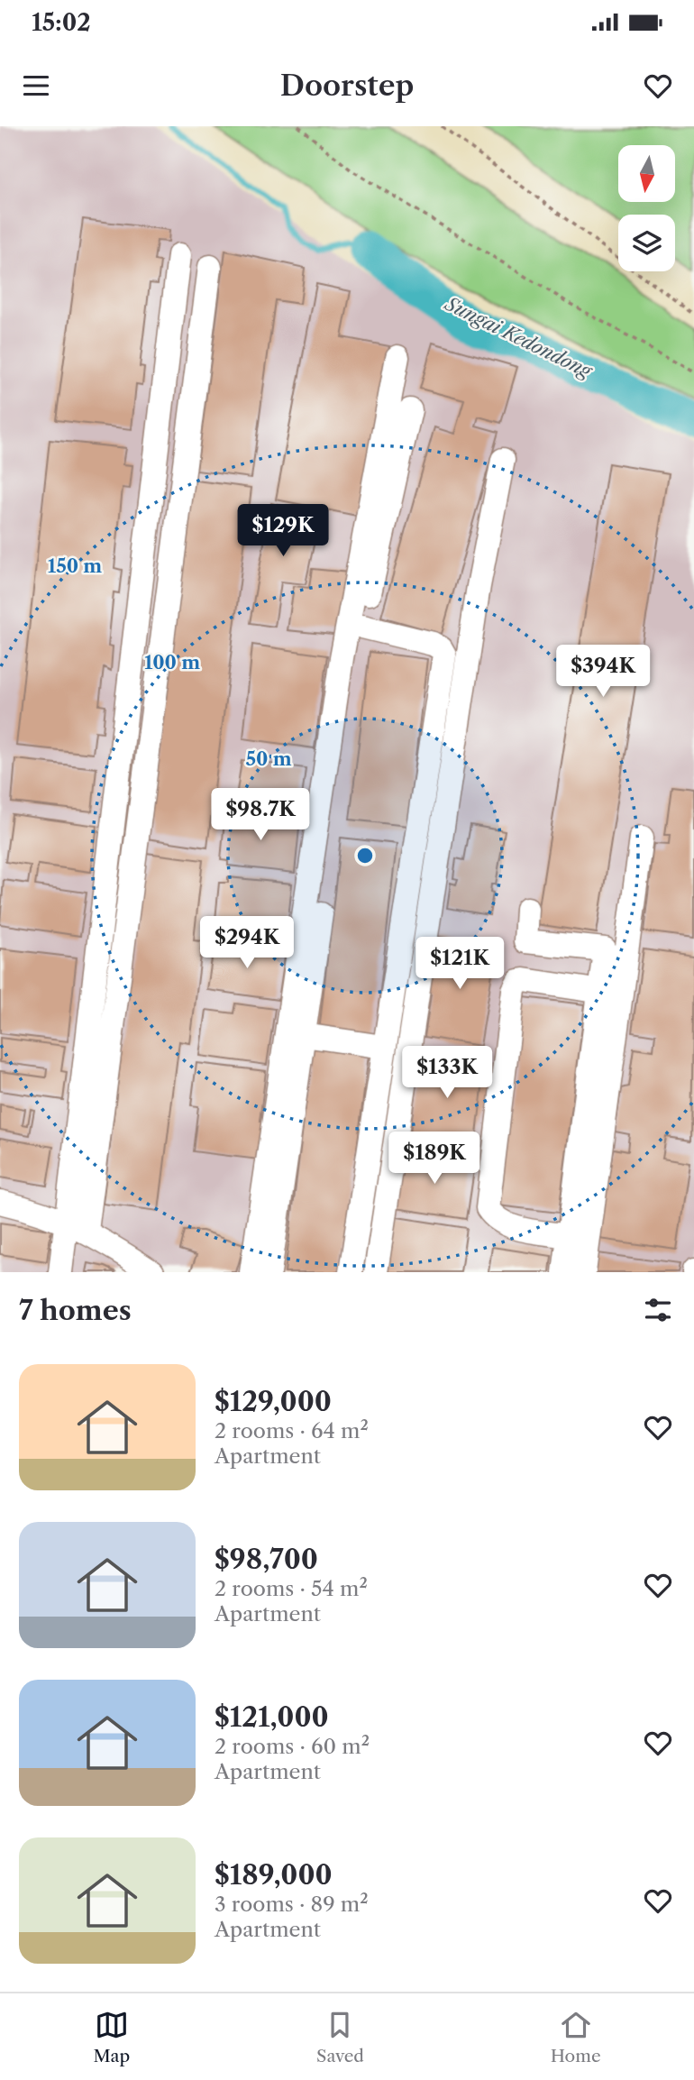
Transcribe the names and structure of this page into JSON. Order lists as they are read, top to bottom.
{
  "water": ["Sungai Kedondong"],
  "north": "bottom",
  "page": {
    "status": "15:02",
    "header": "Doorstep",
    "price": [
      "$129K",
      "$394K",
      "$98.7K",
      "$294K",
      "$121K",
      "$133K",
      "$189K"
    ],
    "heading": "7 homes",
    "list": [
      {
        "name": "$129,000",
        "note": "2 rooms · 64 m² · Apartment"
      },
      {
        "name": "$98,700",
        "note": "2 rooms · 54 m² · Apartment"
      },
      {
        "name": "$121,000",
        "note": "2 rooms · 60 m² · Apartment"
      },
      {
        "name": "$189,000",
        "note": "3 rooms · 89 m² · Apartment"
      }
    ],
    "tabs": ["Map", "Saved", "Home"]
  },
  "rings": ["150 m", "100 m", "50 m"]
}
